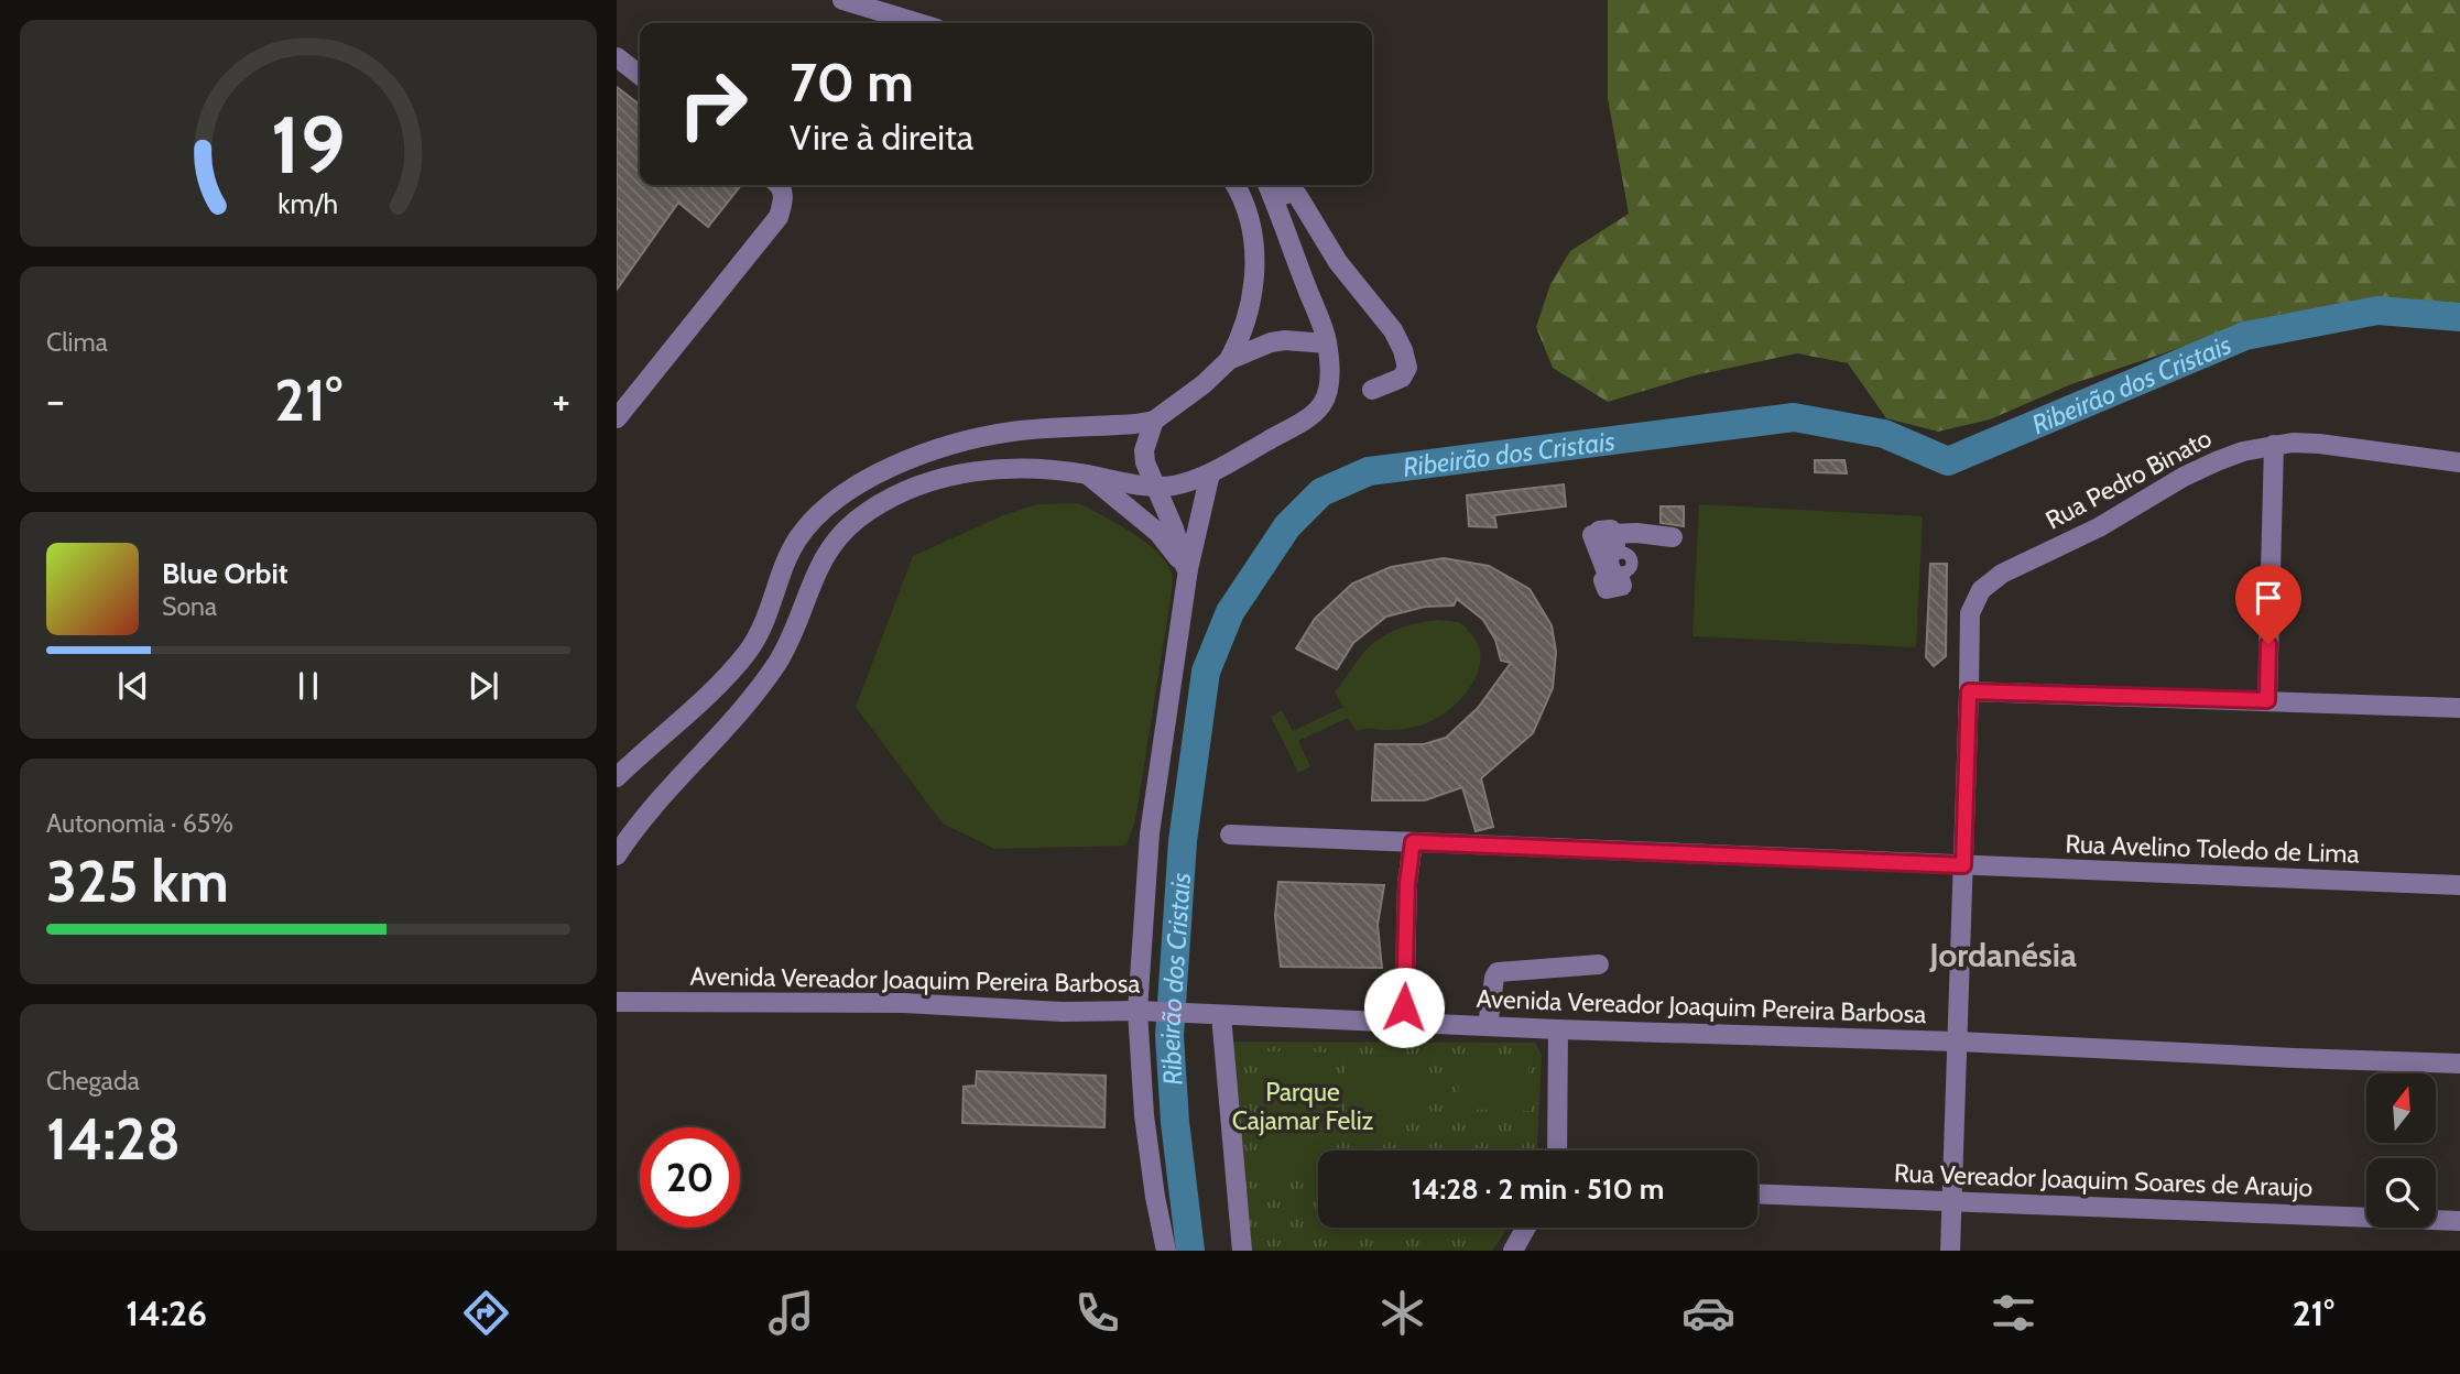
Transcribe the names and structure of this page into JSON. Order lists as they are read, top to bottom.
{
  "streets": {
    "street": [
      "Rua Pedro Binato",
      "Rua Avelino Toledo de Lima",
      "Avenida Vereador Joaquim Pereira Barbosa",
      "Rua Vereador Joaquim Soares de Araujo"
    ]
  },
  "crossings": [
    ["Rua Pedro Binato", "Rua Avelino Toledo de Lima"],
    ["Rua Pedro Binato", "Avenida Vereador Joaquim Pereira Barbosa"],
    ["Rua Pedro Binato", "Rua Vereador Joaquim Soares de Araujo"]
  ],
  "districts": ["Jordanésia"],
  "water": ["Ribeirão dos Cristais"],
  "parks": ["Parque Cajamar Feliz"],
  "north": "top",
  "page": {
    "turn": ["70 m", "Vire à direita"],
    "tile": [
      "Clima",
      ["Autonomia · 65%", "325 km"],
      ["Chegada", "14:28"]
    ],
    "heat": ["−", "21°", "+"],
    "song": ["Blue Orbit", "Sona"],
    "limit": "20",
    "trip": "14:28 · 2 min · 510 m",
    "tabs": ["14:26", "21°"],
    "gauge": ["19", "km/h"]
  }
}
